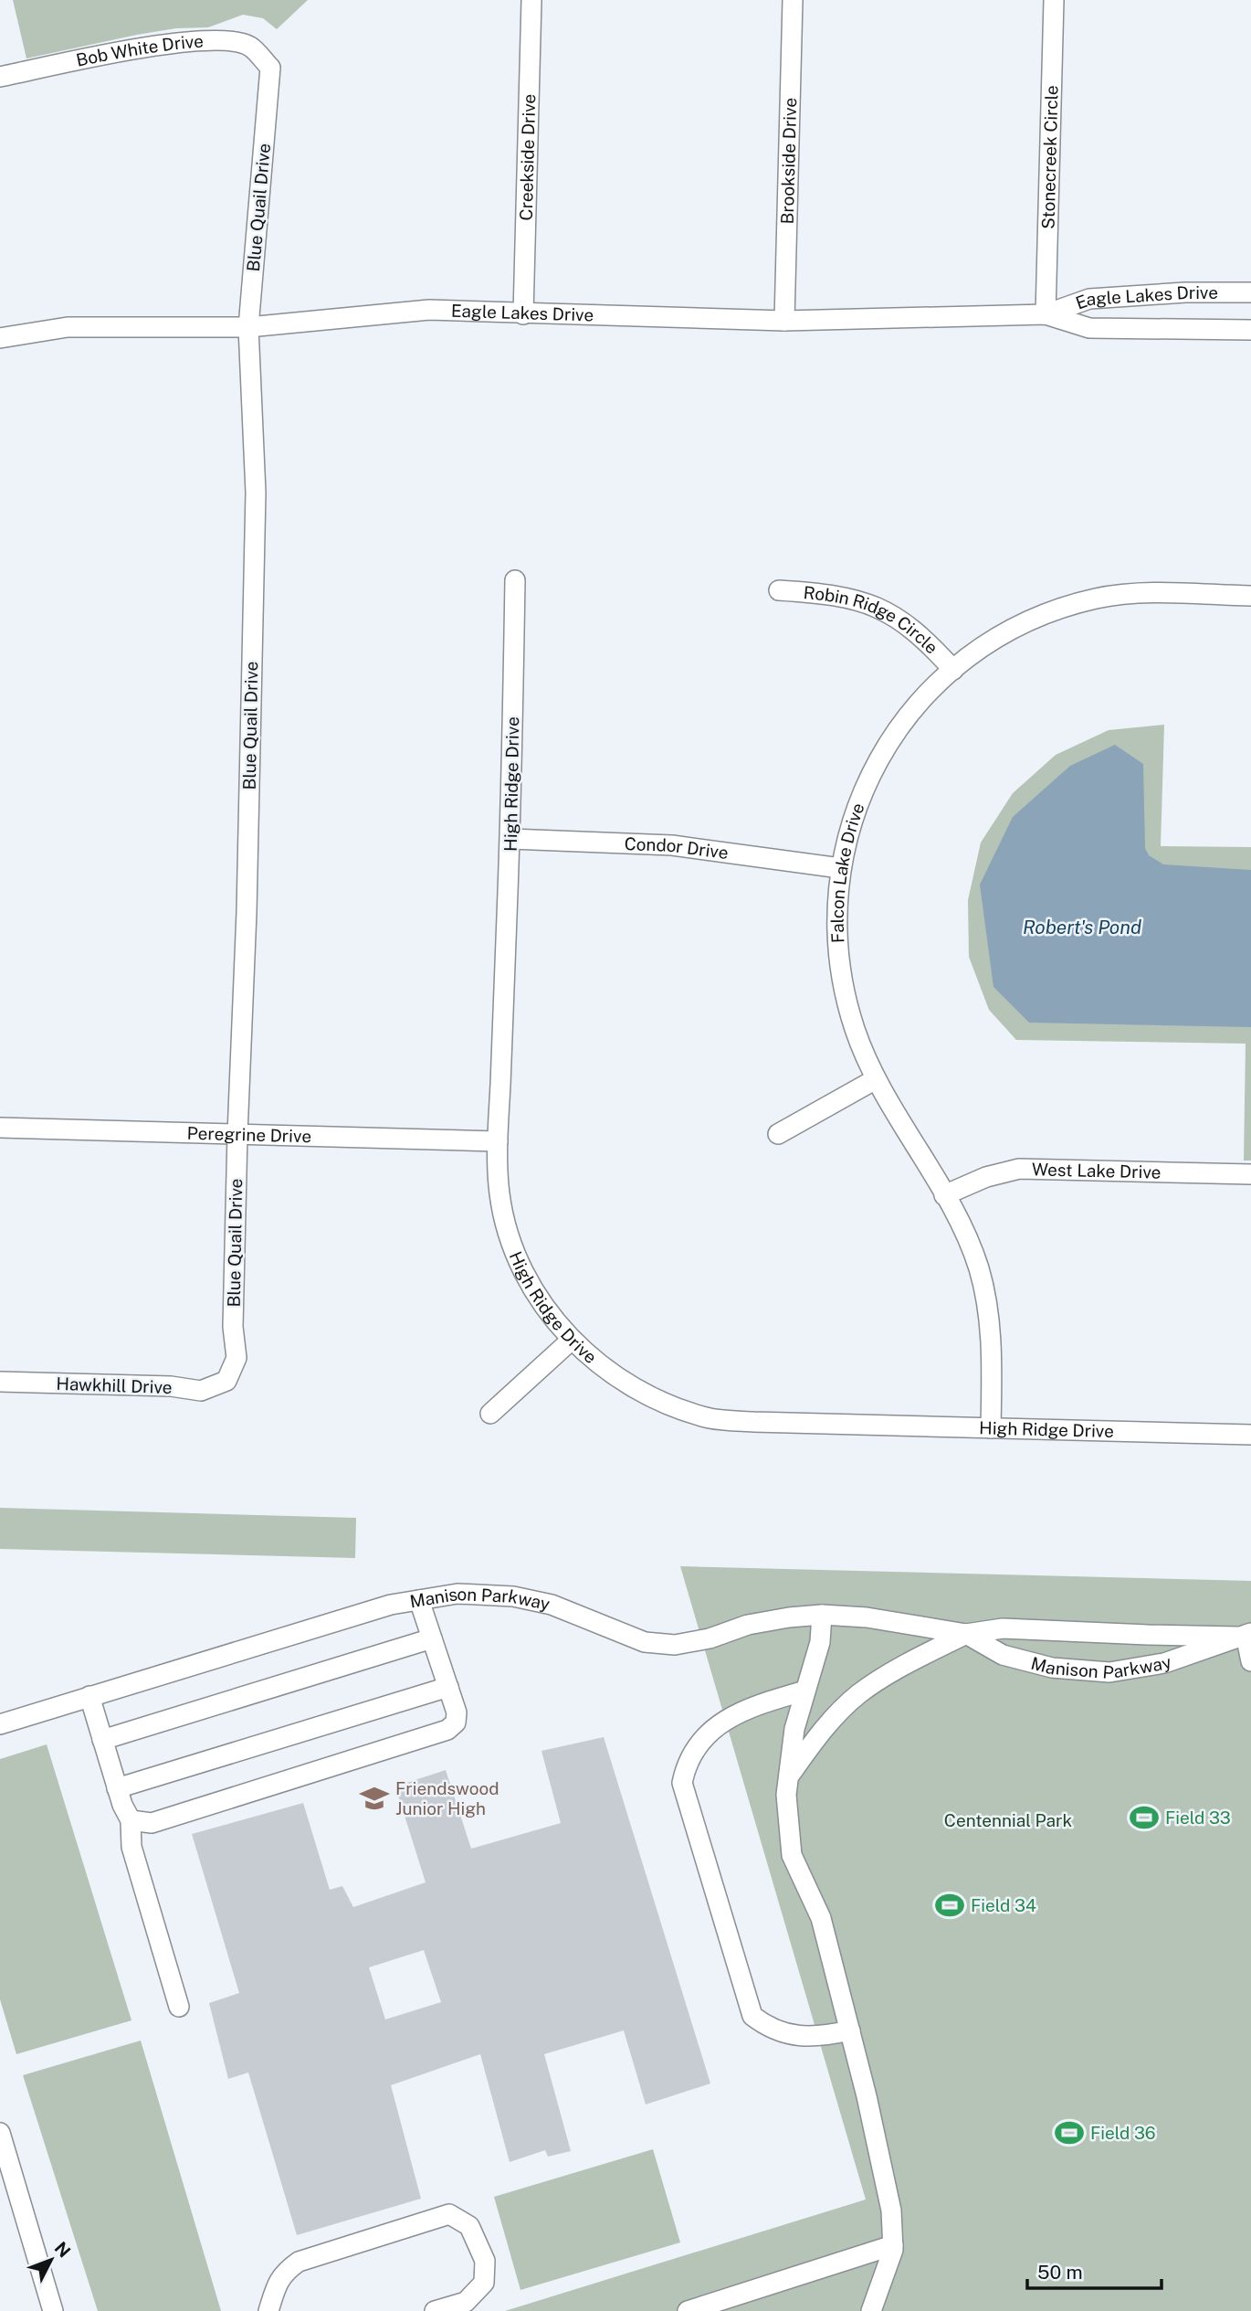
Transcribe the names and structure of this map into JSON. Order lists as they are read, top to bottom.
{
  "streets": {
    "street": [
      "Bob White Drive",
      "Creekside Drive",
      "Stonecreek Circle",
      "Brookside Drive",
      "Blue Quail Drive",
      "Eagle Lakes Drive",
      "Robin Ridge Circle",
      "High Ridge Drive",
      "Condor Drive",
      "Falcon Lake Drive",
      "Peregrine Drive",
      "West Lake Drive",
      "Hawkhill Drive",
      "Manison Parkway"
    ]
  },
  "crossings": [
    ["Bob White Drive", "Blue Quail Drive"],
    ["Creekside Drive", "Eagle Lakes Drive"],
    ["Stonecreek Circle", "Eagle Lakes Drive"],
    ["Brookside Drive", "Eagle Lakes Drive"],
    ["Blue Quail Drive", "Eagle Lakes Drive"],
    ["Blue Quail Drive", "Peregrine Drive"],
    ["Blue Quail Drive", "Hawkhill Drive"],
    ["Robin Ridge Circle", "Falcon Lake Drive"],
    ["High Ridge Drive", "Condor Drive"],
    ["High Ridge Drive", "Falcon Lake Drive"],
    ["High Ridge Drive", "Peregrine Drive"],
    ["Condor Drive", "Falcon Lake Drive"],
    ["Falcon Lake Drive", "West Lake Drive"]
  ],
  "water": ["Robert's Pond"],
  "parks": ["Centennial Park"],
  "places": {
    "school or university": ["Friendswood Junior High"],
    "sports": ["Field 33", "Field 34", "Field 36"]
  },
  "scale_bar": "50 m",
  "north": "top right"
}
